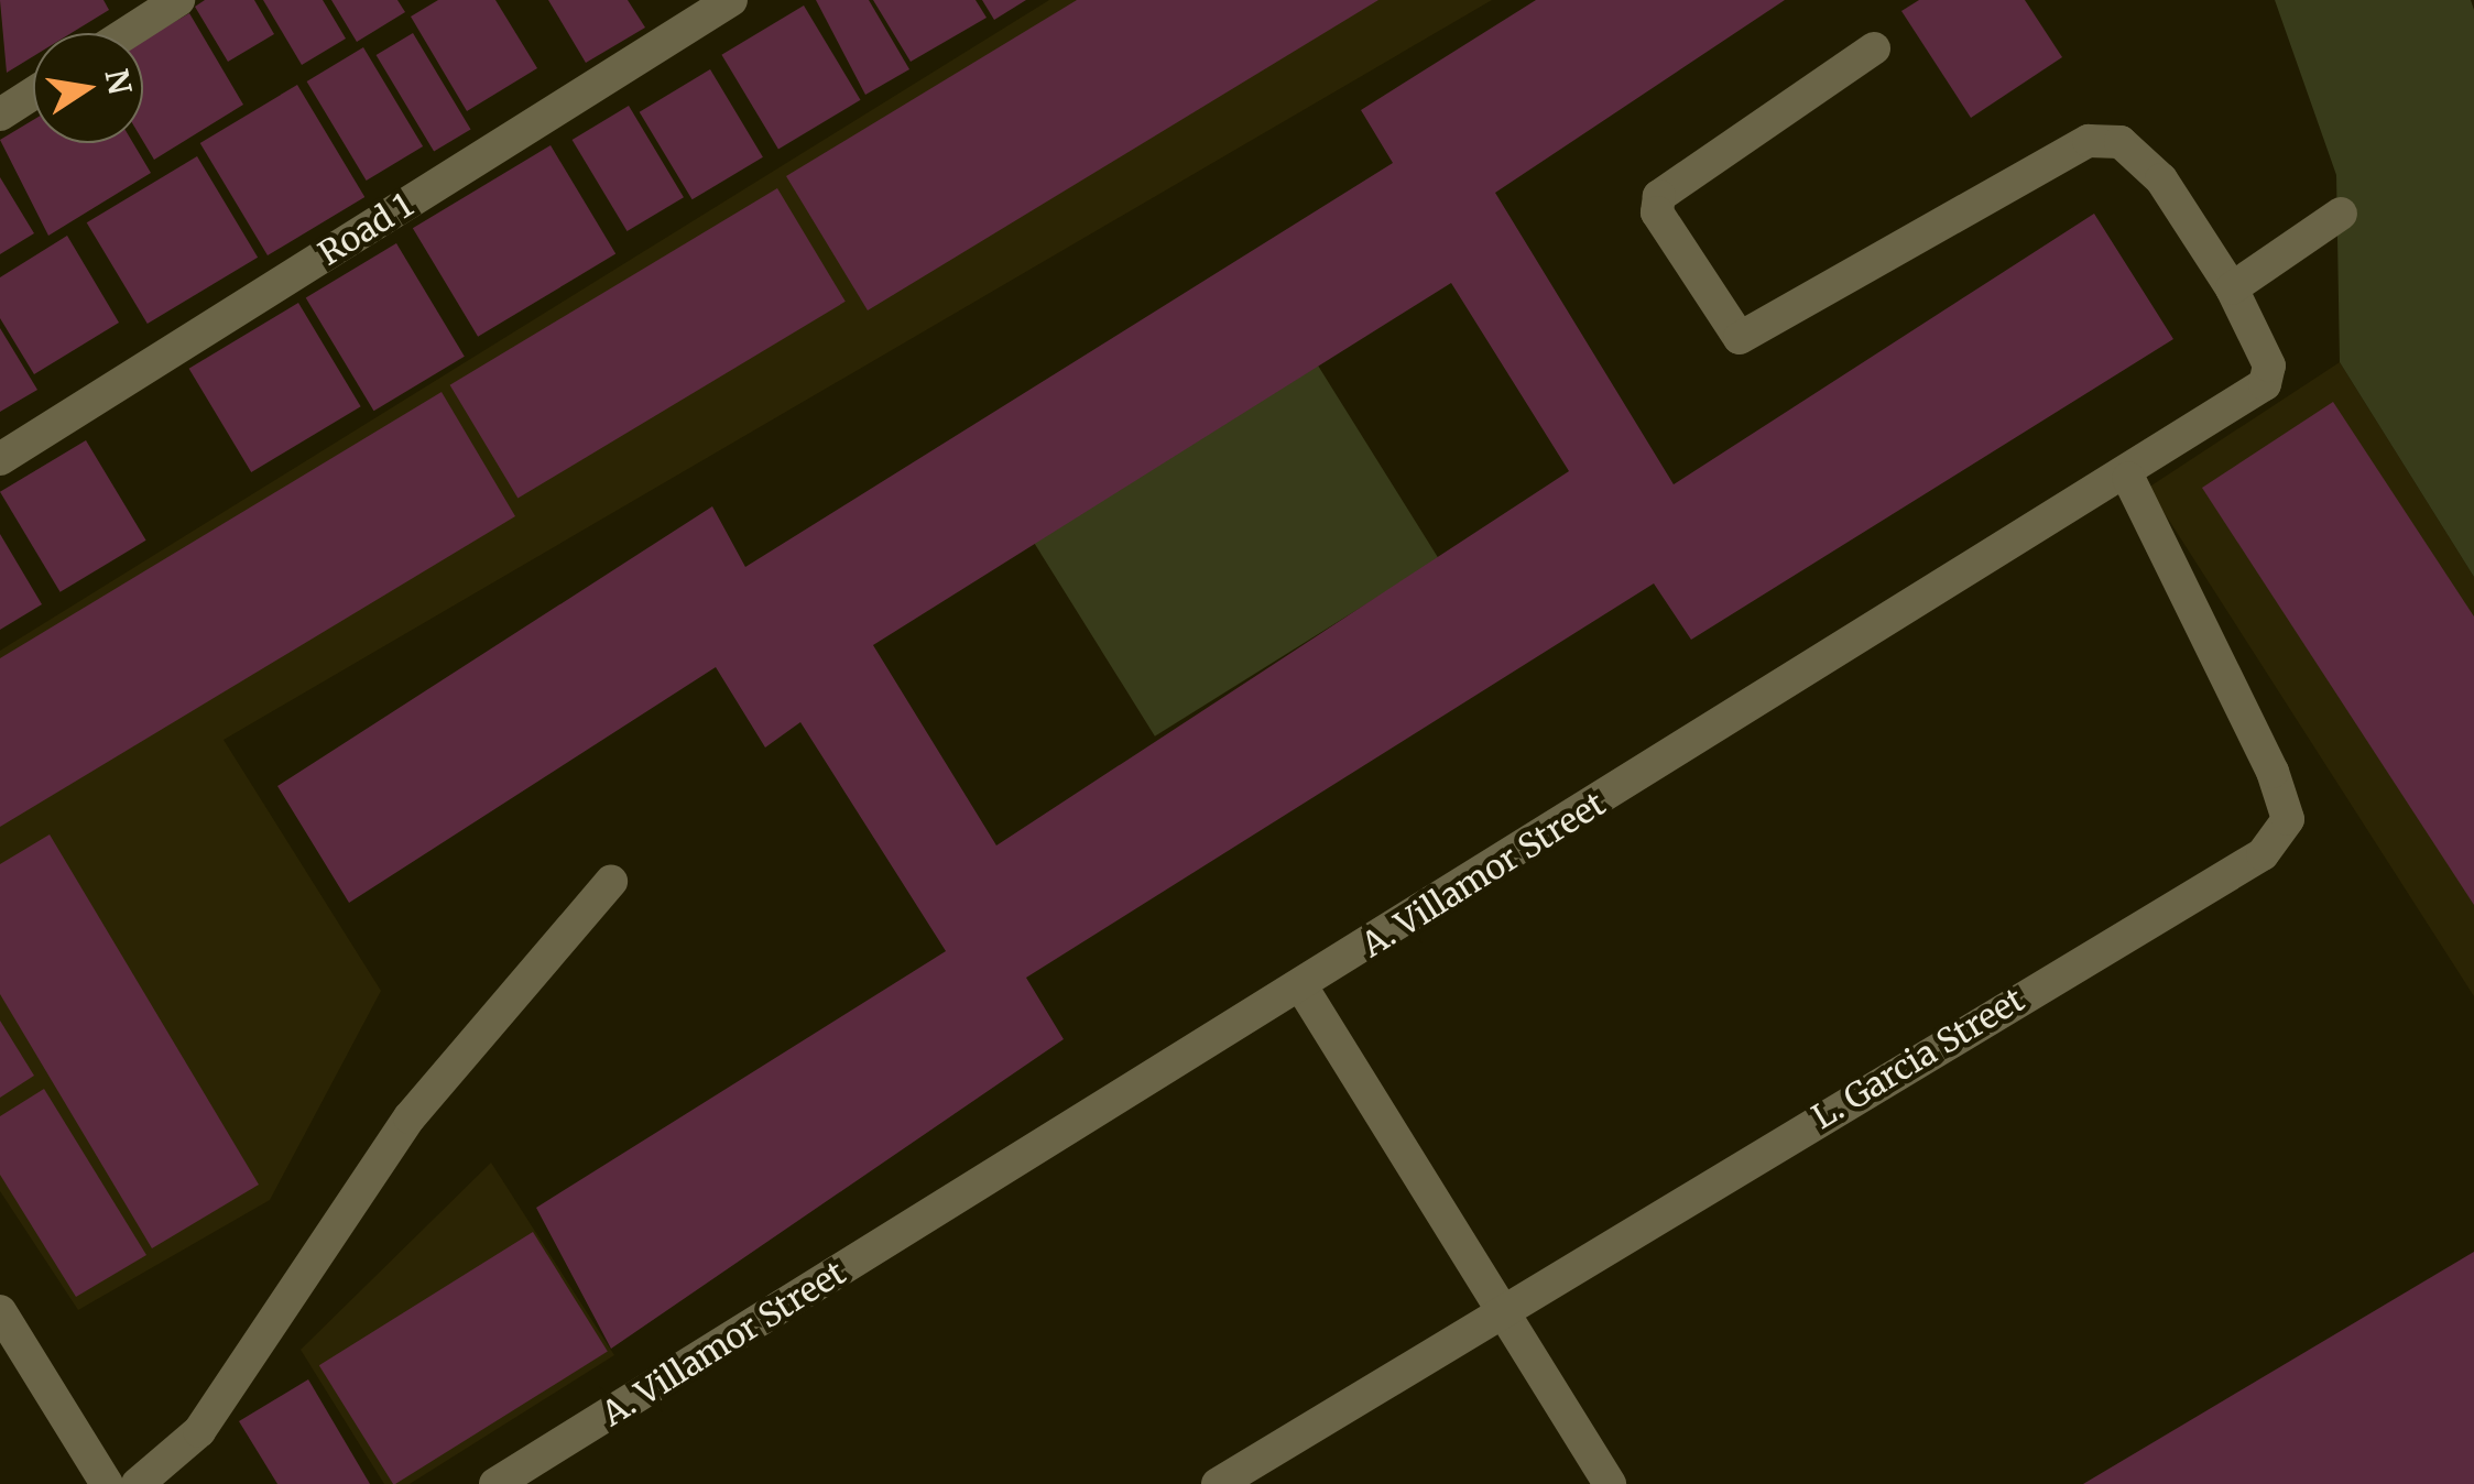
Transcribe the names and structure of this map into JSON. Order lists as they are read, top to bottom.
{
  "streets": {
    "street": ["Road 1", "A. Villamor Street", "L. Garcia Street"]
  },
  "crossings": [
    ["A. Villamor Street", "L. Garcia Street"]
  ],
  "north": "right"
}
